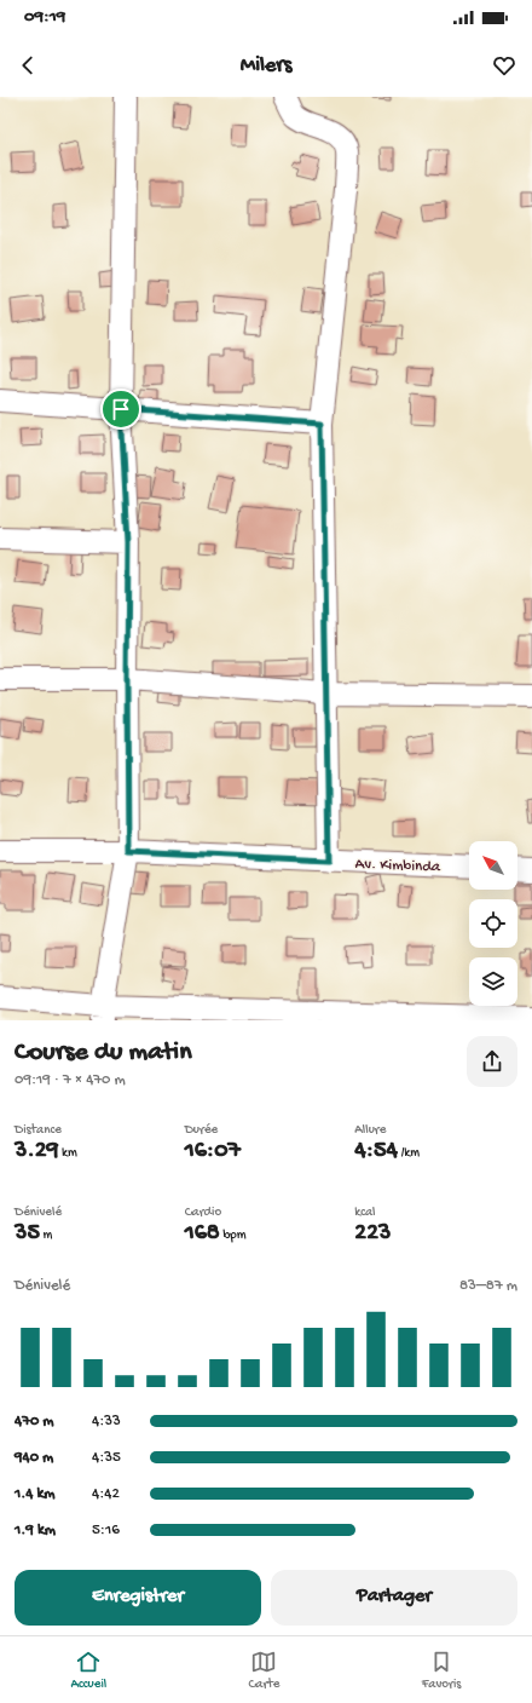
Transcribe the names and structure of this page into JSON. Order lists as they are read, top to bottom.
{
  "streets": {
    "street": ["Av. Kimbinda"]
  },
  "north": "top left",
  "page": {
    "status": "09:19",
    "header": "Milers",
    "heading": ["Course du matin", "09:19 · 7 × 470 m"],
    "stats": [
      ["Distance", "3.29 km"],
      ["Durée", "16:07"],
      ["Allure", "4:54 /km"],
      ["Dénivelé", "35 m"],
      ["Cardio", "168 bpm"],
      ["kcal", "223"]
    ],
    "chart": ["Dénivelé", "83–87 m"],
    "list": [
      {
        "name": "470 m",
        "note": "4:33"
      },
      {
        "name": "940 m",
        "note": "4:35"
      },
      {
        "name": "1.4 km",
        "note": "4:42"
      },
      {
        "name": "1.9 km",
        "note": "5:16"
      }
    ],
    "buttons": ["Enregistrer", "Partager"],
    "tabs": ["Accueil", "Carte", "Favoris"]
  }
}
